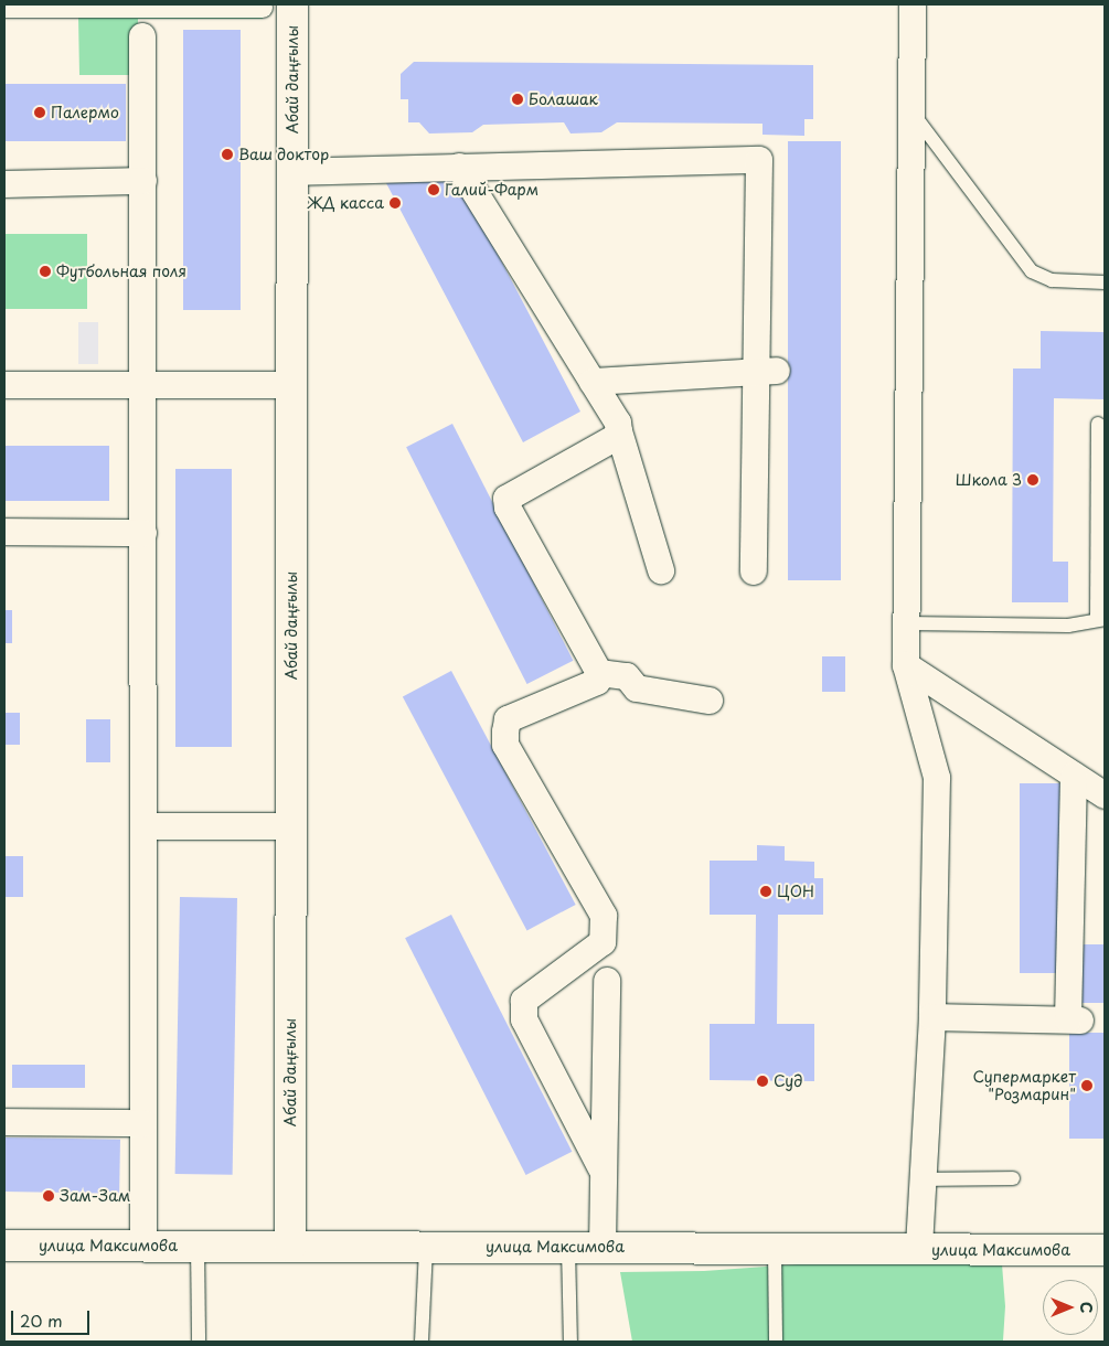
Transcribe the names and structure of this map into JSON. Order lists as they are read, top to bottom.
{
  "streets": {
    "street": ["Абай даңғылы", "улица Максимова"]
  },
  "crossings": [
    ["Абай даңғылы", "улица Максимова"]
  ],
  "places": [
    "Болашак",
    "Палермо",
    "Ваш доктор",
    "Галий-Фарм",
    "ЖД касса",
    "Футбольная поля",
    "Школа 3",
    "ЦОН",
    "Суд",
    "Супермаркет \"Розмарин\"",
    "Зам-Зам"
  ],
  "scale_bar": "20 m",
  "north": "right"
}
